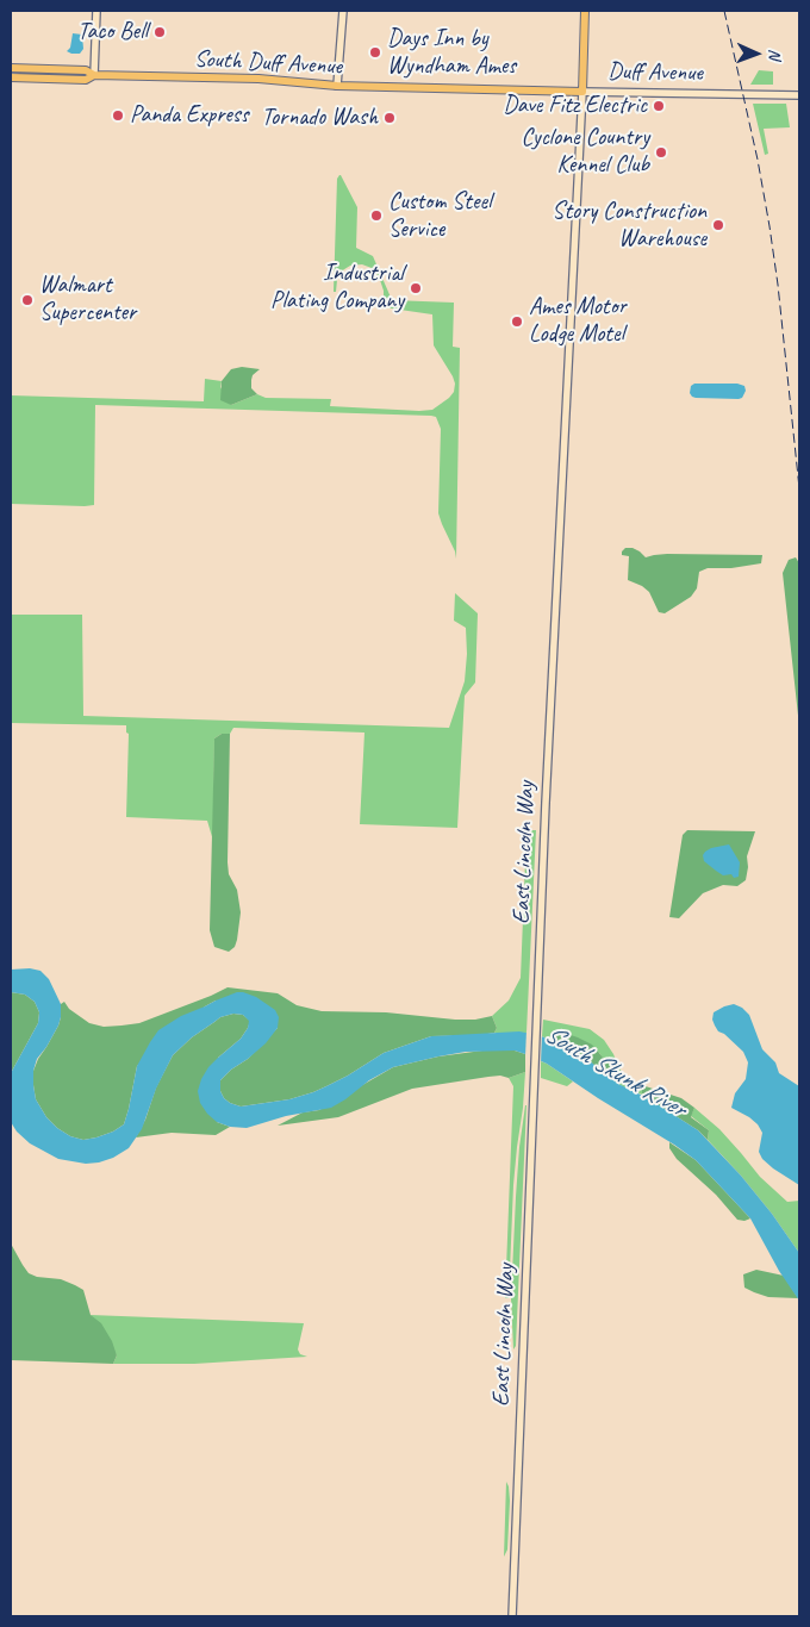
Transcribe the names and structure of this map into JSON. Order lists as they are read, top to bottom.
{
  "streets": {
    "main road": ["South Duff Avenue", "Duff Avenue", "East Lincoln Way"]
  },
  "crossings": [
    ["South Duff Avenue", "Duff Avenue"],
    ["South Duff Avenue", "East Lincoln Way"],
    ["Duff Avenue", "East Lincoln Way"]
  ],
  "water": ["South Skunk River"],
  "places": [
    "Taco Bell",
    "Days Inn by Wyndham Ames",
    "Dave Fitz Electric",
    "Panda Express",
    "Tornado Wash",
    "Cyclone Country Kennel Club",
    "Custom Steel Service",
    "Story Construction Warehouse",
    "Industrial Plating Company",
    "Walmart Supercenter",
    "Ames Motor Lodge Motel"
  ],
  "north": "right"
}
